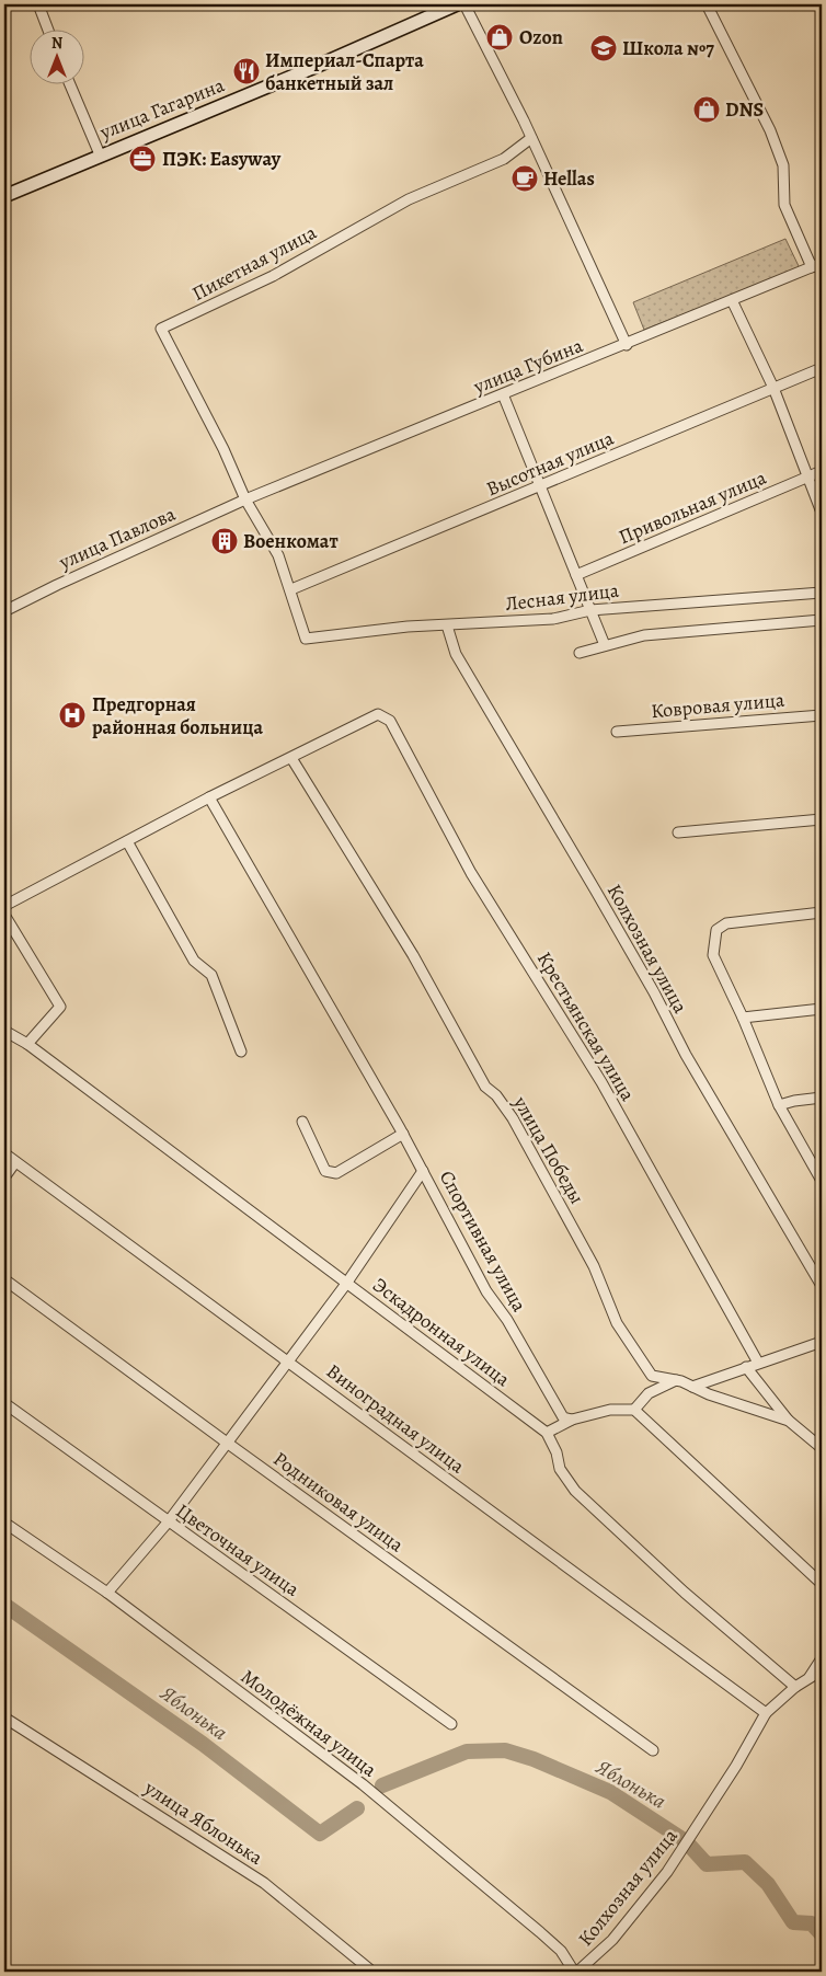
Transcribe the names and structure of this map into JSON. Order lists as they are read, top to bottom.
{
  "streets": {
    "street": [
      "улица Гагарина",
      "Пикетная улица",
      "улица Губина",
      "Высотная улица",
      "Привольная улица",
      "улица Павлова",
      "Лесная улица",
      "Ковровая улица",
      "Колхозная улица",
      "Крестьянская улица",
      "улица Победы",
      "Спортивная улица",
      "Эскадронная улица",
      "Виноградная улица",
      "Родниковая улица",
      "Цветочная улица",
      "Молодёжная улица",
      "улица Яблонька"
    ]
  },
  "crossings": [
    ["Пикетная улица", "улица Губина"],
    ["Пикетная улица", "улица Павлова"],
    ["улица Губина", "улица Павлова"],
    ["Высотная улица", "Лесная улица"],
    ["Лесная улица", "Колхозная улица"],
    ["Колхозная улица", "Эскадронная улица"],
    ["Колхозная улица", "Виноградная улица"],
    ["Колхозная улица", "Молодёжная улица"],
    ["Крестьянская улица", "улица Победы"]
  ],
  "water": ["Яблонька"],
  "places": {
    "shop": ["Ozon", "DNS"],
    "school or university": ["Школа №7"],
    "restaurant": ["Империал-Спарта банкетный зал"],
    "office": ["ПЭК: Easyway"],
    "cafe": ["Hellas"],
    "building": ["Военкомат"],
    "hospital": ["Предгорная районная больница"]
  },
  "north": "top"
}
